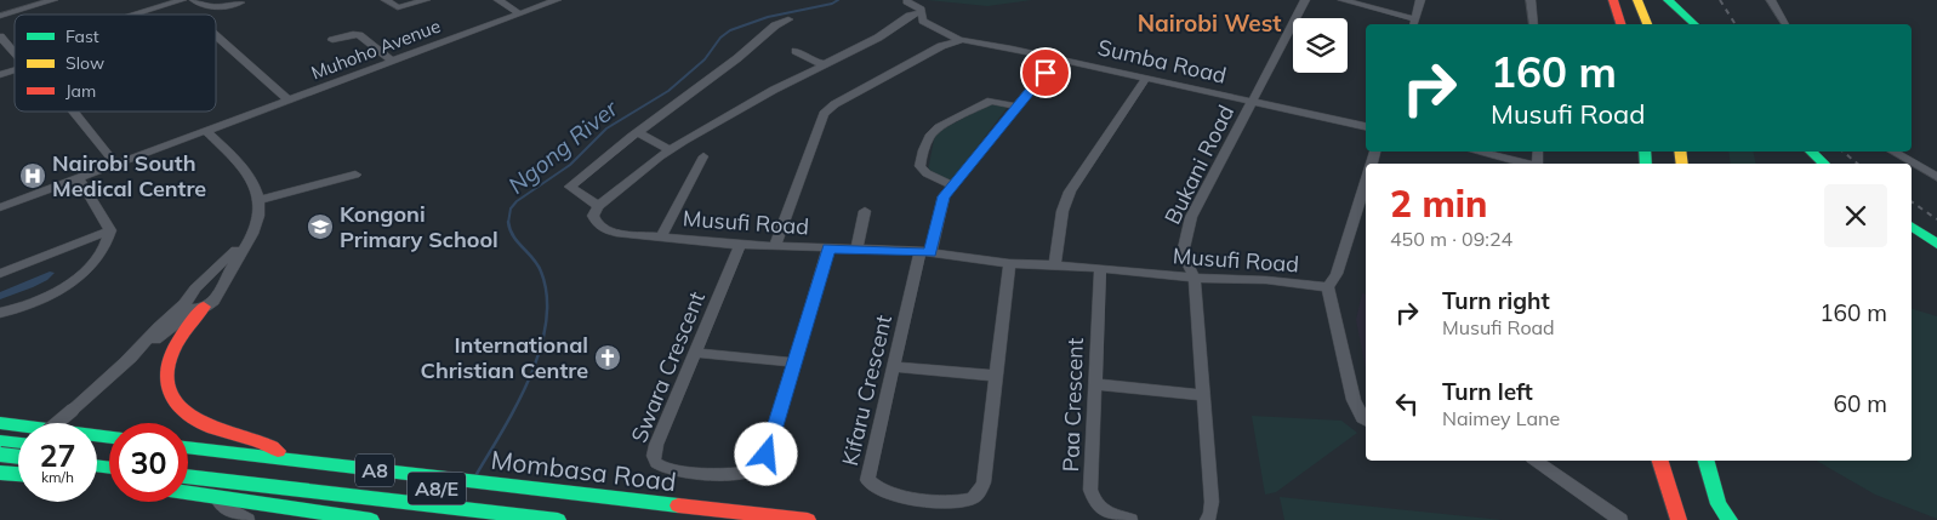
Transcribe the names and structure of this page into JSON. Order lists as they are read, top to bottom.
{
  "streets": {
    "main road": ["A8", "Mombasa Road", "A8/E"],
    "street": [
      "Muhoho Avenue",
      "Sumba Road",
      "Bukani Road",
      "Musufi Road",
      "Swara Crescent",
      "Kifaru Crescent",
      "Paa Crescent"
    ]
  },
  "crossings": [
    ["Sumba Road", "Bukani Road"],
    ["Sumba Road", "Musufi Road"],
    ["Sumba Road", "Kifaru Crescent"],
    ["Bukani Road", "Musufi Road"],
    ["Musufi Road", "Swara Crescent"],
    ["Musufi Road", "Kifaru Crescent"],
    ["Musufi Road", "Paa Crescent"]
  ],
  "districts": ["Nairobi West"],
  "water": ["Ngong River"],
  "places": {
    "hospital": ["Nairobi South Medical Centre"],
    "school or university": ["Kongoni Primary School"],
    "church": ["International Christian Centre"]
  },
  "legend": ["Fast", "Slow", "Jam"],
  "page": {
    "turn": ["160 m", "Musufi Road"],
    "heading": ["2 min", "450 m · 09:24"],
    "list": [
      {
        "name": "Turn right",
        "note": "Musufi Road",
        "value": "160 m"
      },
      {
        "name": "Turn left",
        "note": "Naimey Lane",
        "value": "60 m"
      }
    ],
    "speed": "27 km/h",
    "limit": "30"
  }
}
